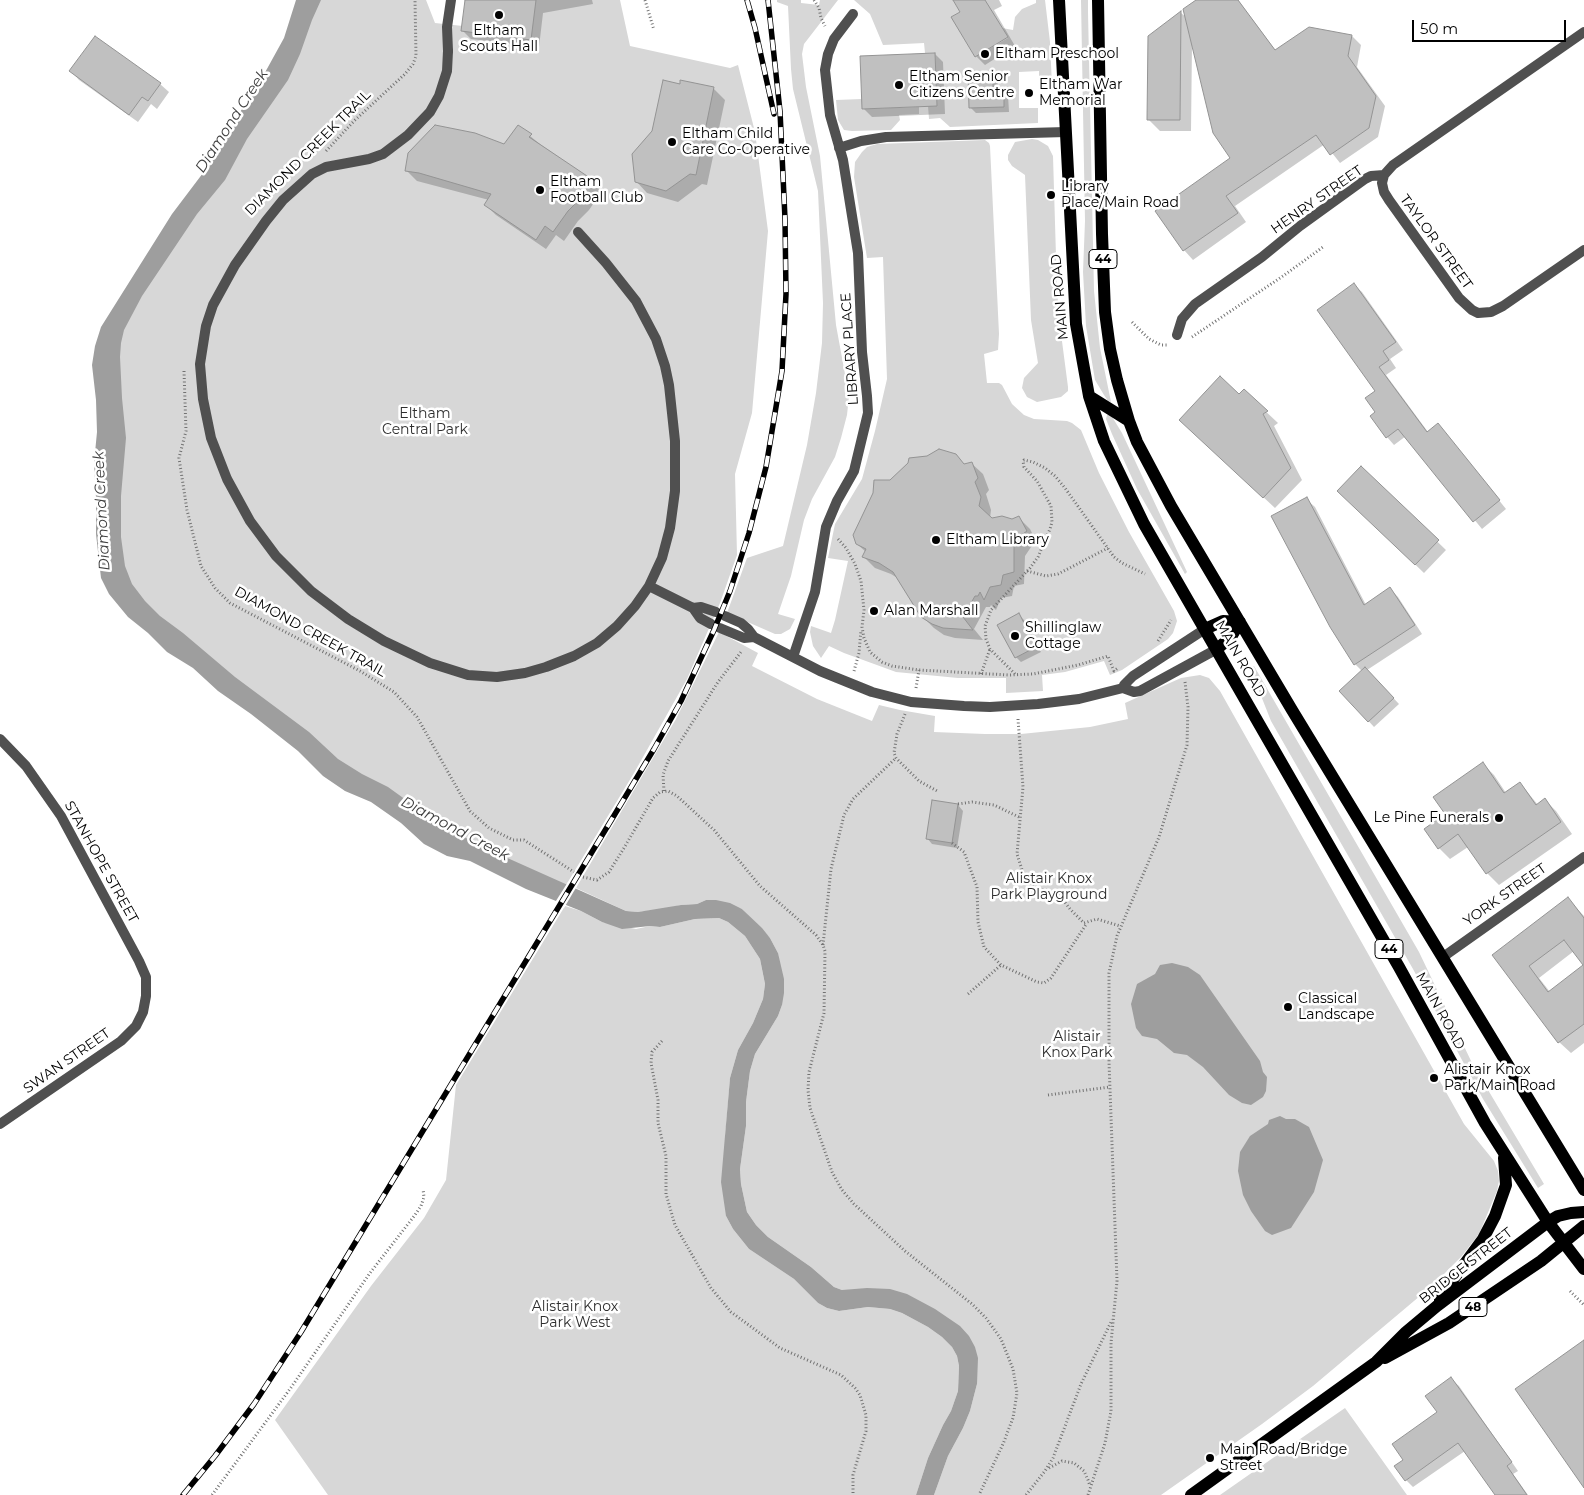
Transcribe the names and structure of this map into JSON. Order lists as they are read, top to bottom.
{
  "streets": {
    "main road": [
      "44",
      "MAIN ROAD",
      "BRIDGE STREET",
      "48"
    ],
    "street": [
      "HENRY STREET",
      "TAYLOR STREET",
      "LIBRARY PLACE",
      "STANHOPE STREET",
      "YORK STREET",
      "SWAN STREET"
    ],
    "path": ["DIAMOND CREEK TRAIL"]
  },
  "crossings": [
    ["HENRY STREET", "TAYLOR STREET"],
    ["MAIN ROAD", "YORK STREET"],
    ["MAIN ROAD", "BRIDGE STREET"],
    ["STANHOPE STREET", "SWAN STREET"]
  ],
  "water": ["Diamond Creek"],
  "parks": [
    "Eltham Central Park",
    "Alistair Knox Park Playground",
    "Alistair Knox Park",
    "Alistair Knox Park West"
  ],
  "places": [
    "Eltham Scouts Hall",
    "Eltham Preschool",
    "Eltham Senior Citizens Centre",
    "Eltham War Memorial",
    "Eltham Child Care Co-Operative",
    "Eltham Football Club",
    "Library Place/Main Road",
    "Eltham Library",
    "Alan Marshall",
    "Shillinglaw Cottage",
    "Le Pine Funerals",
    "Classical Landscape",
    "Alistair Knox Park/Main Road",
    "Main Road/Bridge Street"
  ],
  "scale_bar": "50 m"
}
